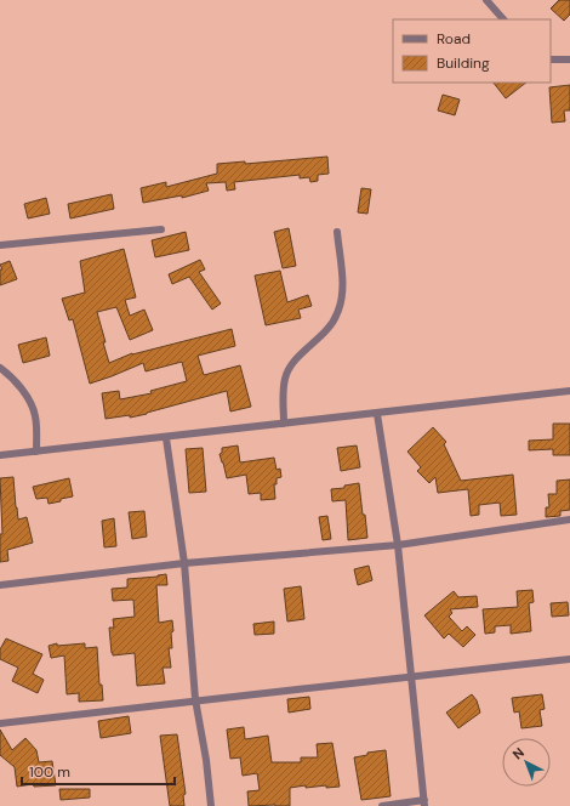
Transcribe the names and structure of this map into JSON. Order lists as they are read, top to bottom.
{
  "legend": ["Road", "Building"],
  "scale_bar": "100 m",
  "north": "top left"
}
